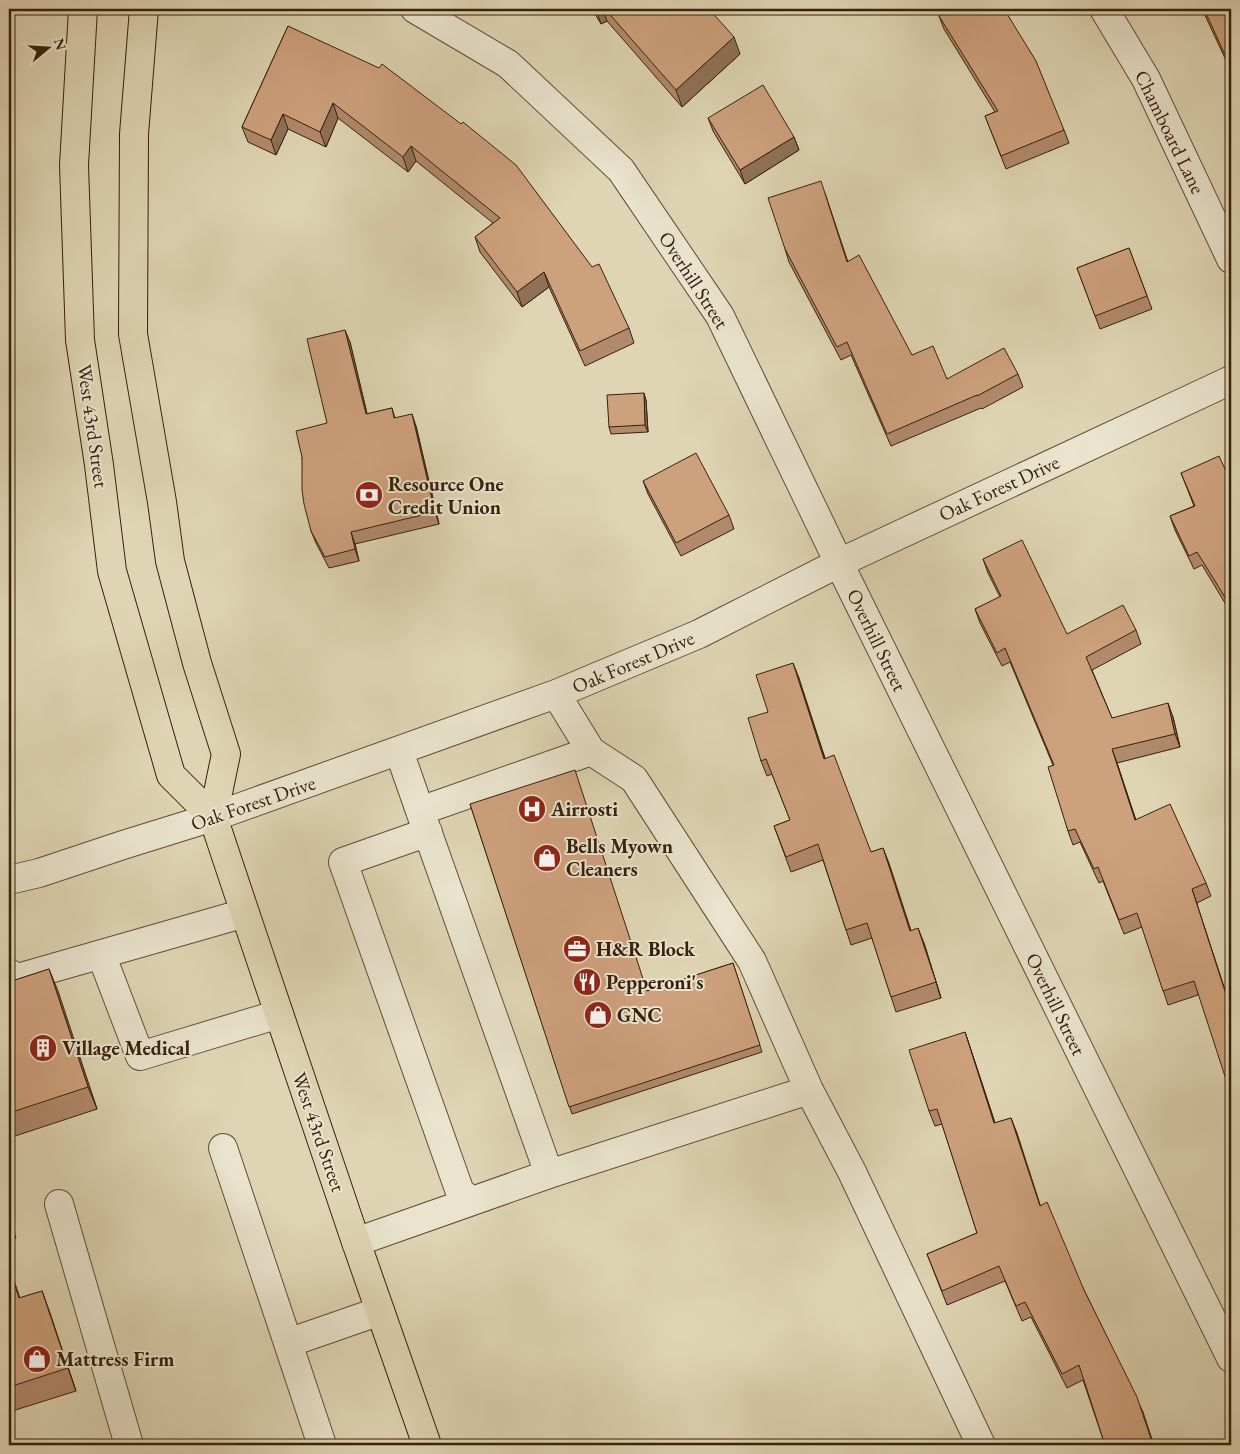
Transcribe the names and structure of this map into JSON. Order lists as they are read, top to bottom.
{
  "streets": {
    "main road": ["West 43rd Street"],
    "street": ["Chamboard Lane", "Overhill Street", "Oak Forest Drive"]
  },
  "crossings": [
    ["Overhill Street", "Oak Forest Drive"],
    ["West 43rd Street", "Oak Forest Drive"]
  ],
  "places": {
    "bank": ["Resource One Credit Union"],
    "hospital": ["Airrosti"],
    "shop": ["Bells Myown Cleaners", "GNC", "Mattress Firm"],
    "office": ["H&R Block"],
    "restaurant": ["Pepperoni's"],
    "building": ["Village Medical"]
  },
  "north": "right"
}
